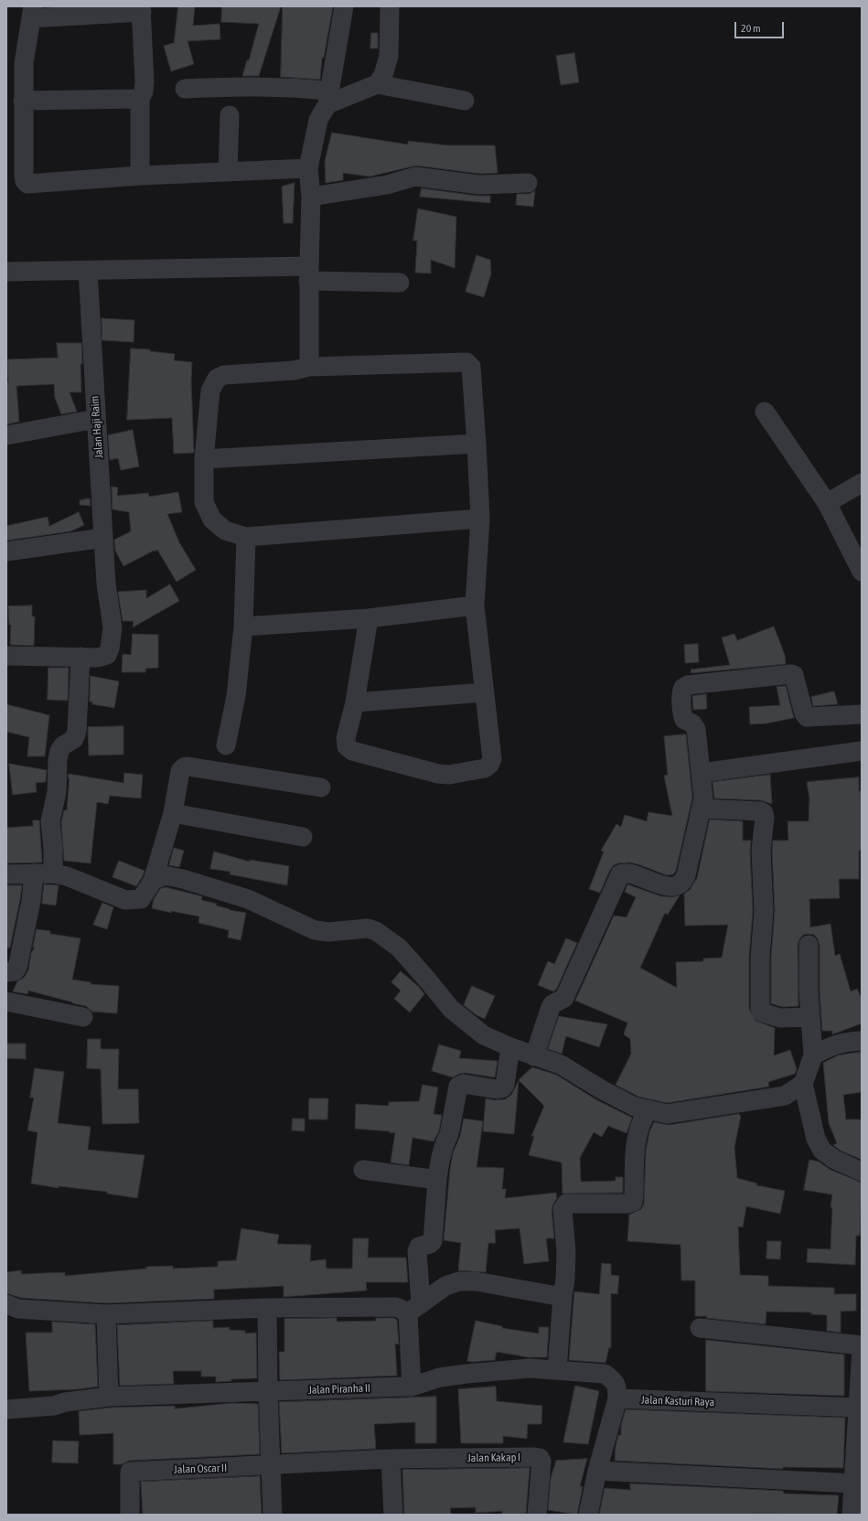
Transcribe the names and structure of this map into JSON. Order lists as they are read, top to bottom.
{
  "streets": {
    "street": [
      "Jalan Haji Raim",
      "Jalan Piranha II",
      "Jalan Kasturi Raya",
      "Jalan Kakap I",
      "Jalan Oscar II"
    ]
  },
  "crossings": [
    ["Jalan Piranha II", "Jalan Kasturi Raya"],
    ["Jalan Kakap I", "Jalan Oscar II"]
  ],
  "scale_bar": "20 m"
}
